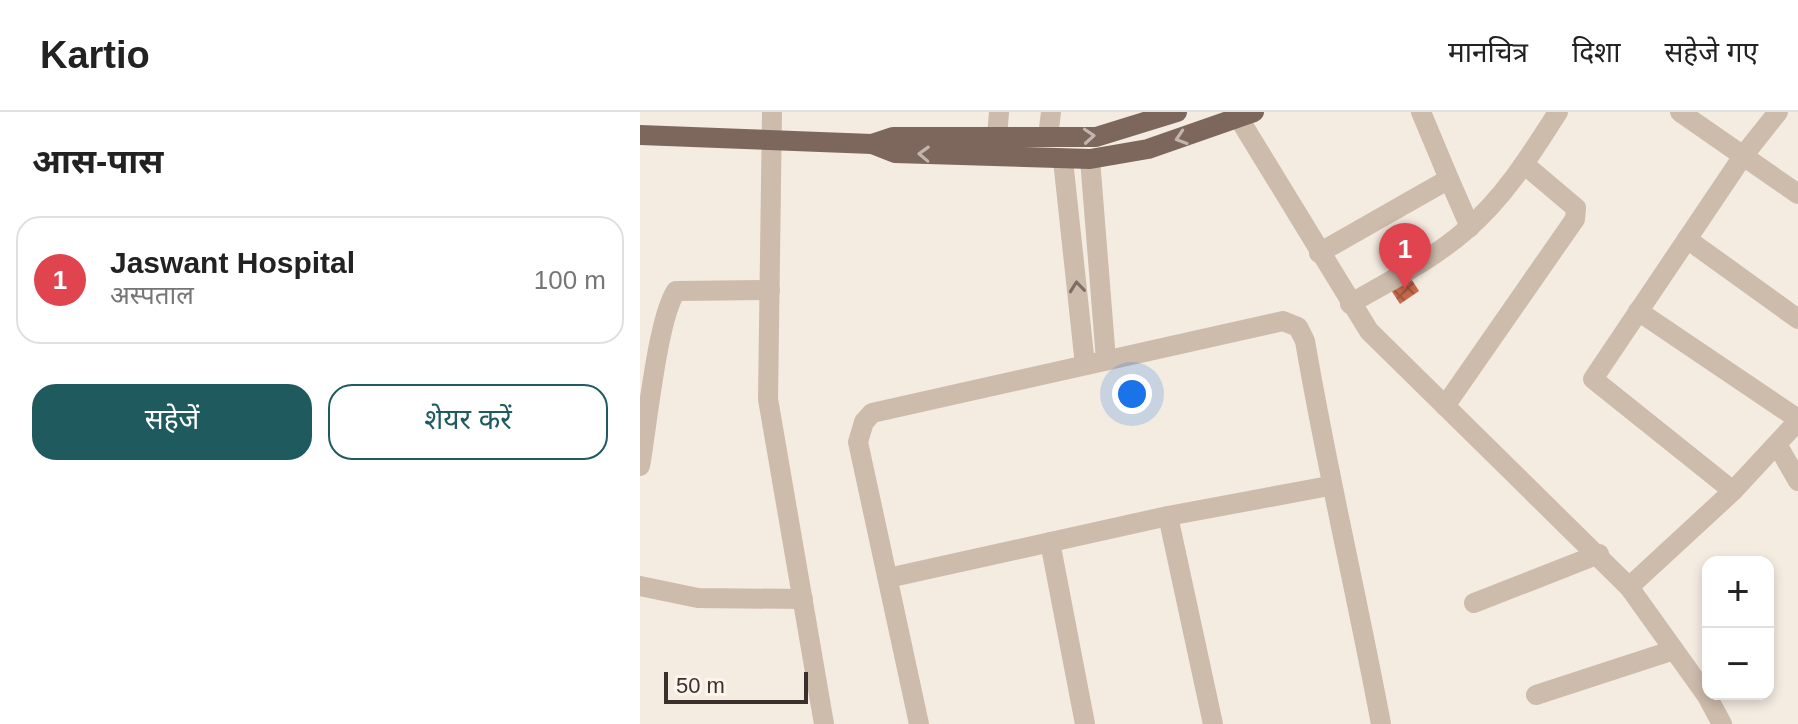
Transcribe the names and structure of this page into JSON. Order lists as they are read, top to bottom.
{
  "scale_bar": "50 m",
  "page": {
    "header": "Kartio",
    "nav": ["मानचित्र", "दिशा", "सहेजे गए"],
    "heading": "आस-पास",
    "list": [
      {
        "mark": "1",
        "name": "Jaswant Hospital",
        "note": "अस्पताल",
        "value": "100 m"
      }
    ],
    "pins": "1",
    "buttons": ["सहेजें", "शेयर करें"],
    "map_buttons": ["+", "−"],
    "scale": "50 m"
  }
}
